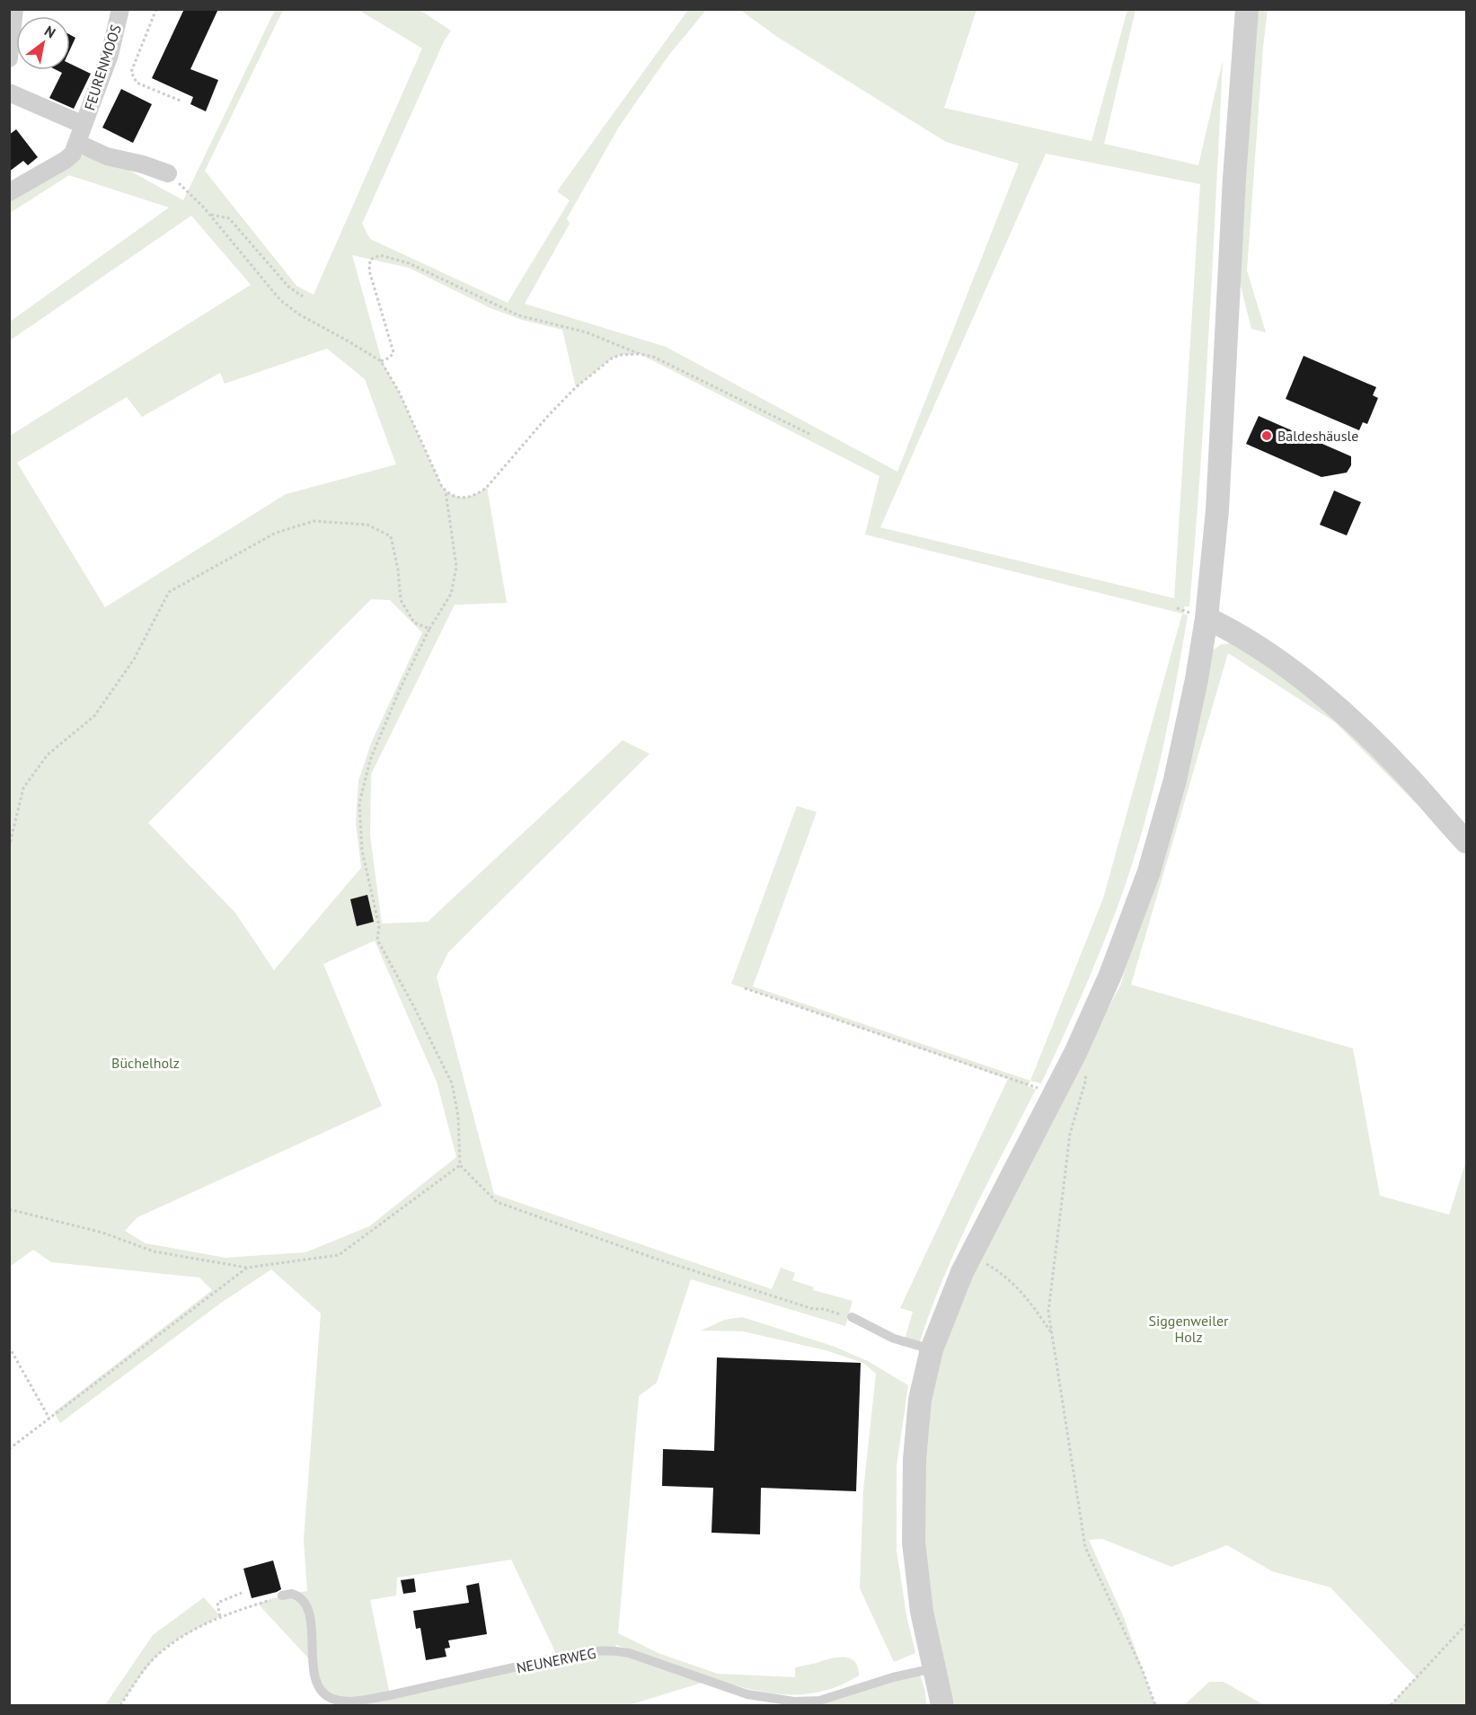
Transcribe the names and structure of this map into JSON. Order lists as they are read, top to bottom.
{
  "streets": {
    "street": ["FEURENMOOS"],
    "lane": ["NEUNERWEG"]
  },
  "parks": ["Büchelholz", "Siggenweiler Holz"],
  "places": ["Baldeshäusle"],
  "north": "top right"
}
